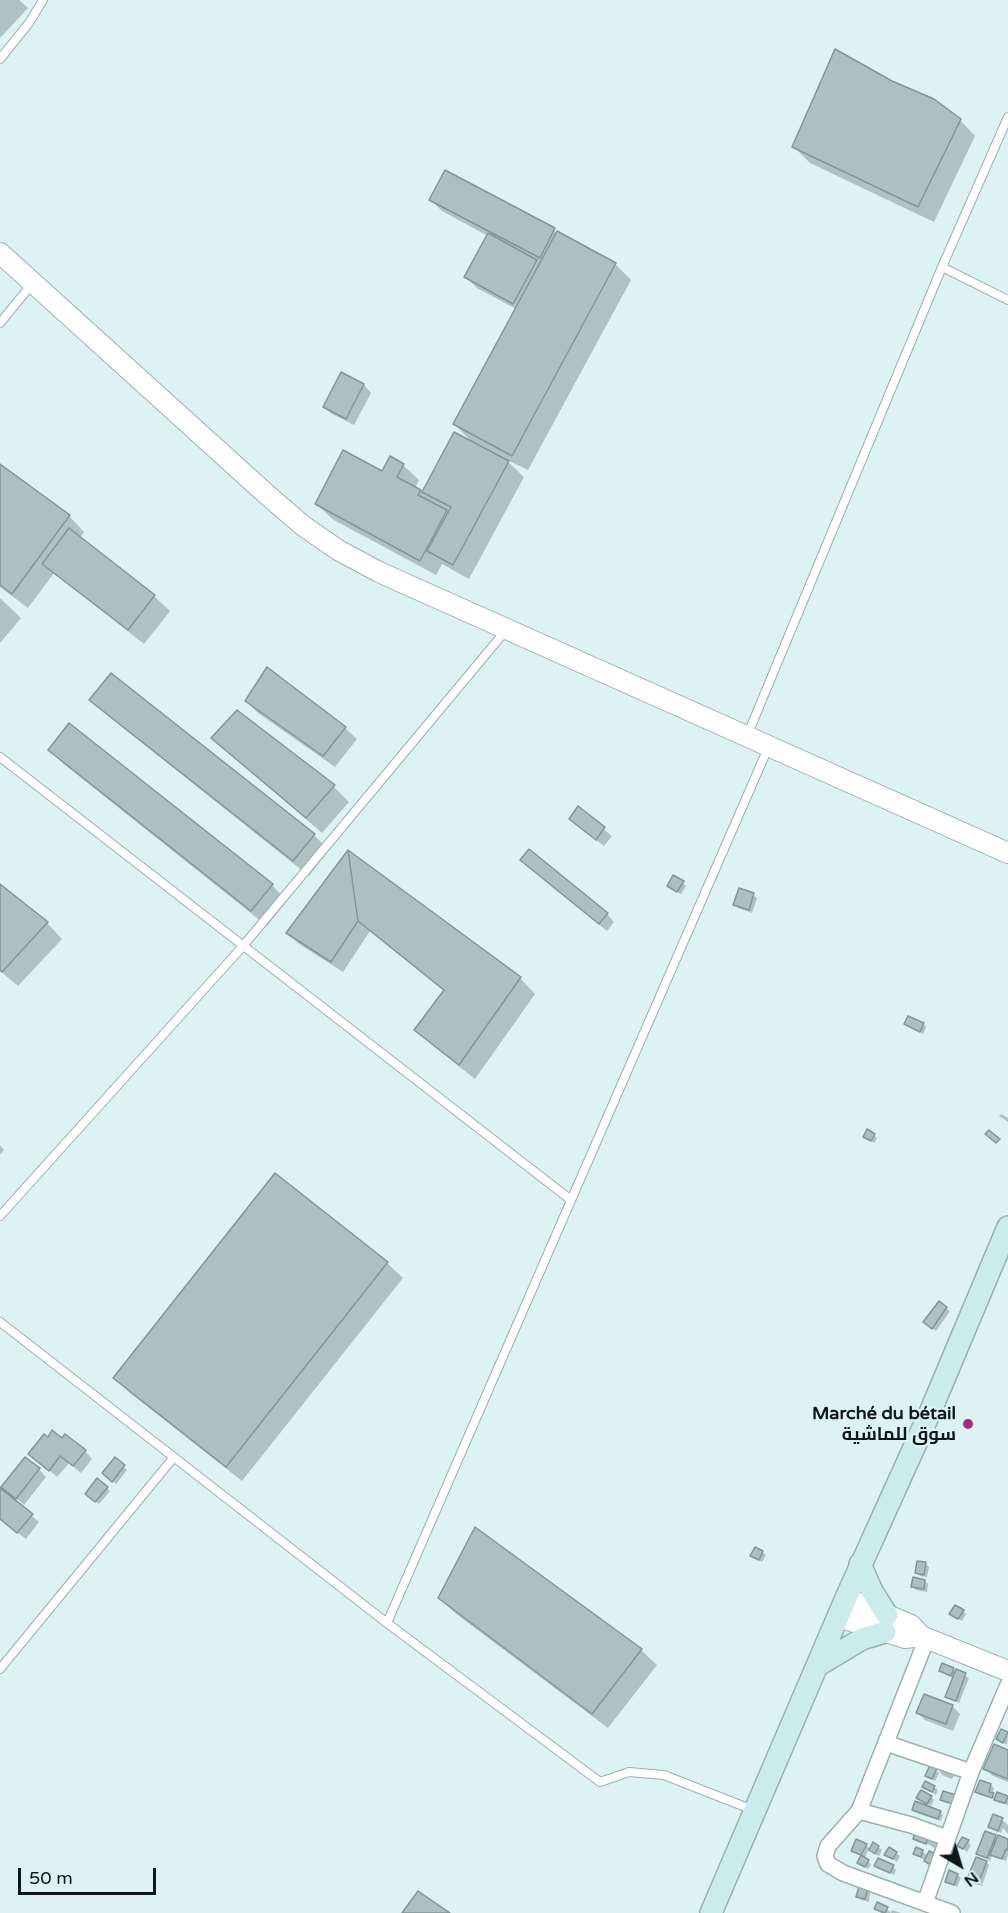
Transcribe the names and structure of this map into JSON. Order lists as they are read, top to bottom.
{
  "places": ["Marché du bétail سوق للماشية"],
  "scale_bar": "50 m",
  "north": "bottom right"
}
